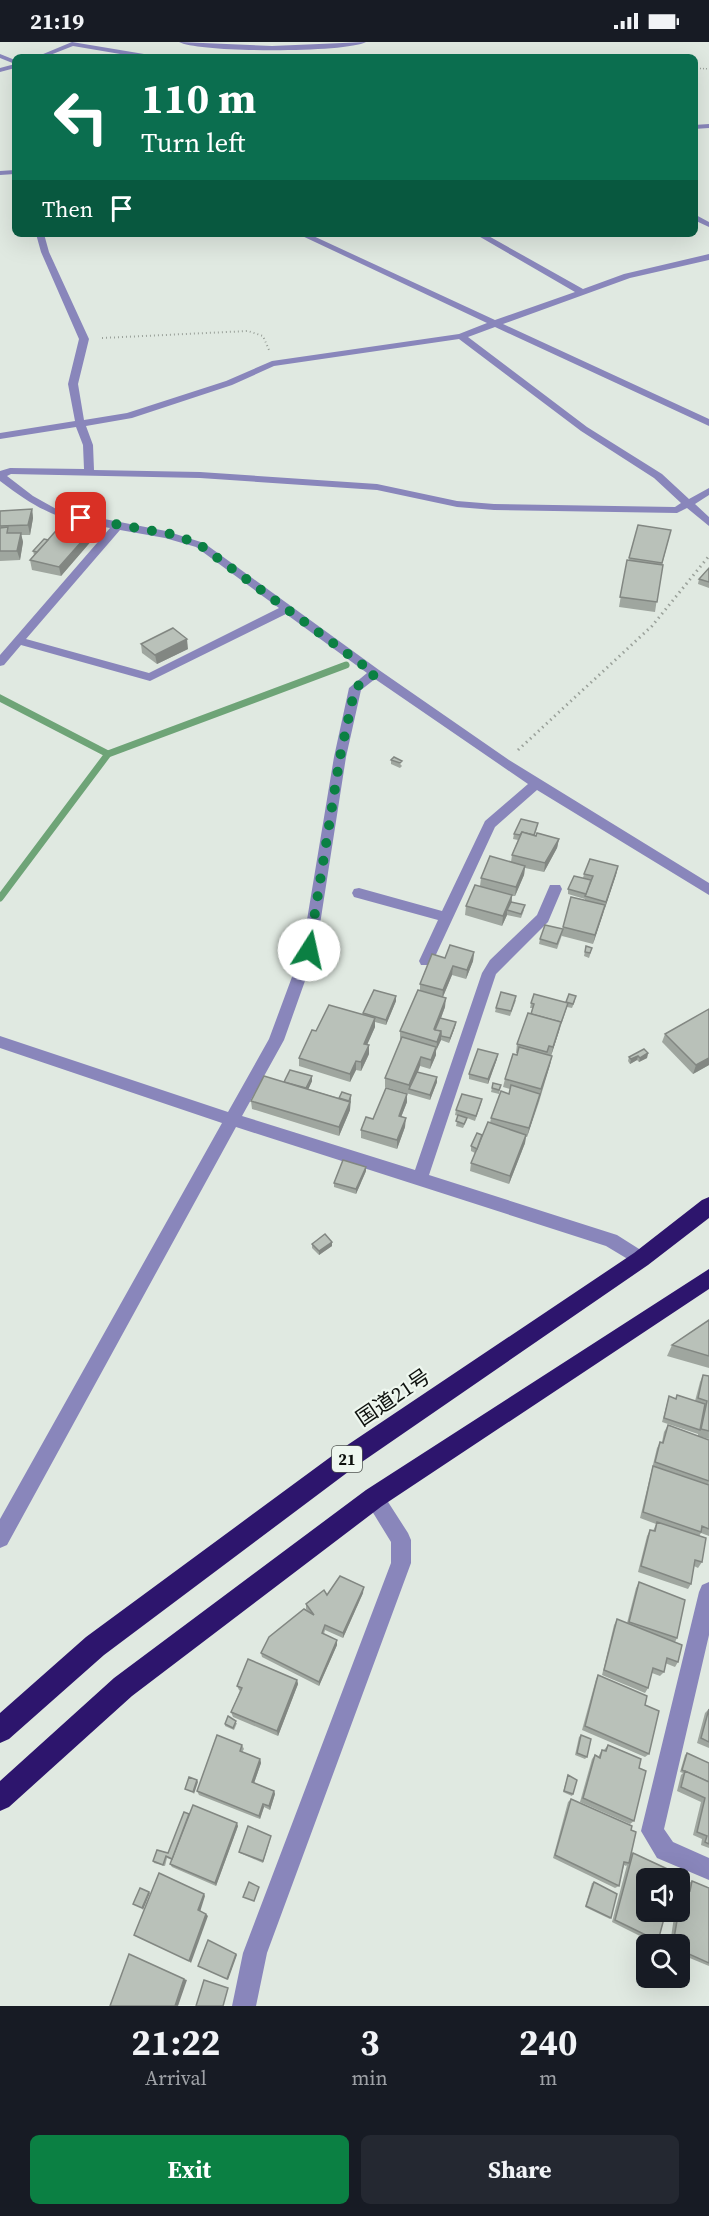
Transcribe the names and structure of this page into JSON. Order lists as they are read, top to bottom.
{
  "streets": {
    "highway": ["国道21号", "21"]
  },
  "page": {
    "status": "21:19",
    "turn": ["110 m", "Turn left"],
    "then": "Then",
    "eta": [
      "21:22",
      "Arrival",
      "3",
      "min",
      "240",
      "m"
    ],
    "buttons": ["Exit", "Share"]
  }
}
